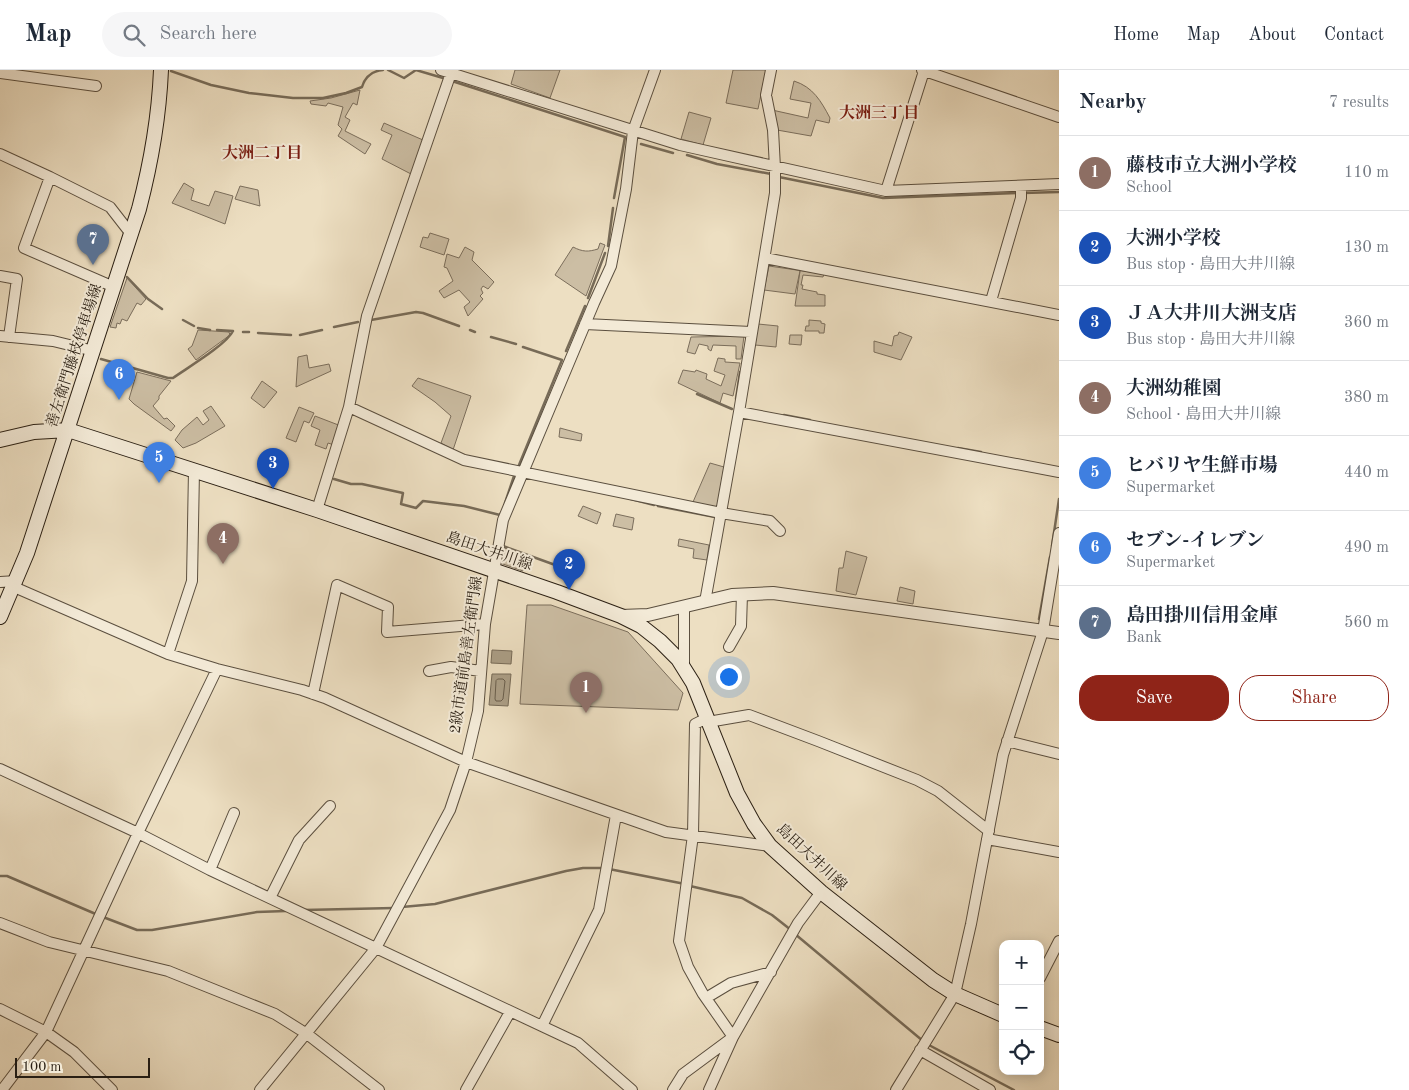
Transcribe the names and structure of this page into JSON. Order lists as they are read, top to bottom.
{
  "streets": {
    "main road": ["善左衛門藤枝停車場線", "島田大井川線"],
    "street": ["2級市道前島善左衛門線"]
  },
  "crossings": [
    ["善左衛門藤枝停車場線", "島田大井川線"],
    ["島田大井川線", "2級市道前島善左衛門線"]
  ],
  "districts": ["大洲三丁目", "大洲二丁目"],
  "scale_bar": "100 m",
  "page": {
    "header": "Map",
    "search": "Search here",
    "nav": [
      "Home",
      "Map",
      "About",
      "Contact"
    ],
    "heading": ["Nearby", "7 results"],
    "list": [
      {
        "mark": "1",
        "name": "藤枝市立大洲小学校",
        "note": "School",
        "value": "110 m"
      },
      {
        "mark": "2",
        "name": "大洲小学校",
        "note": "Bus stop · 島田大井川線",
        "value": "130 m"
      },
      {
        "mark": "3",
        "name": "ＪＡ大井川大洲支店",
        "note": "Bus stop · 島田大井川線",
        "value": "360 m"
      },
      {
        "mark": "4",
        "name": "大洲幼稚園",
        "note": "School · 島田大井川線",
        "value": "380 m"
      },
      {
        "mark": "5",
        "name": "ヒバリヤ生鮮市場",
        "note": "Supermarket",
        "value": "440 m"
      },
      {
        "mark": "6",
        "name": "セブン-イレブン",
        "note": "Supermarket",
        "value": "490 m"
      },
      {
        "mark": "7",
        "name": "島田掛川信用金庫",
        "note": "Bank",
        "value": "560 m"
      }
    ],
    "pins": [
      "7",
      "6",
      "5",
      "3",
      "4",
      "2",
      "1"
    ],
    "buttons": ["Save", "Share"],
    "map_buttons": ["+", "−"],
    "scale": "100 m"
  }
}
